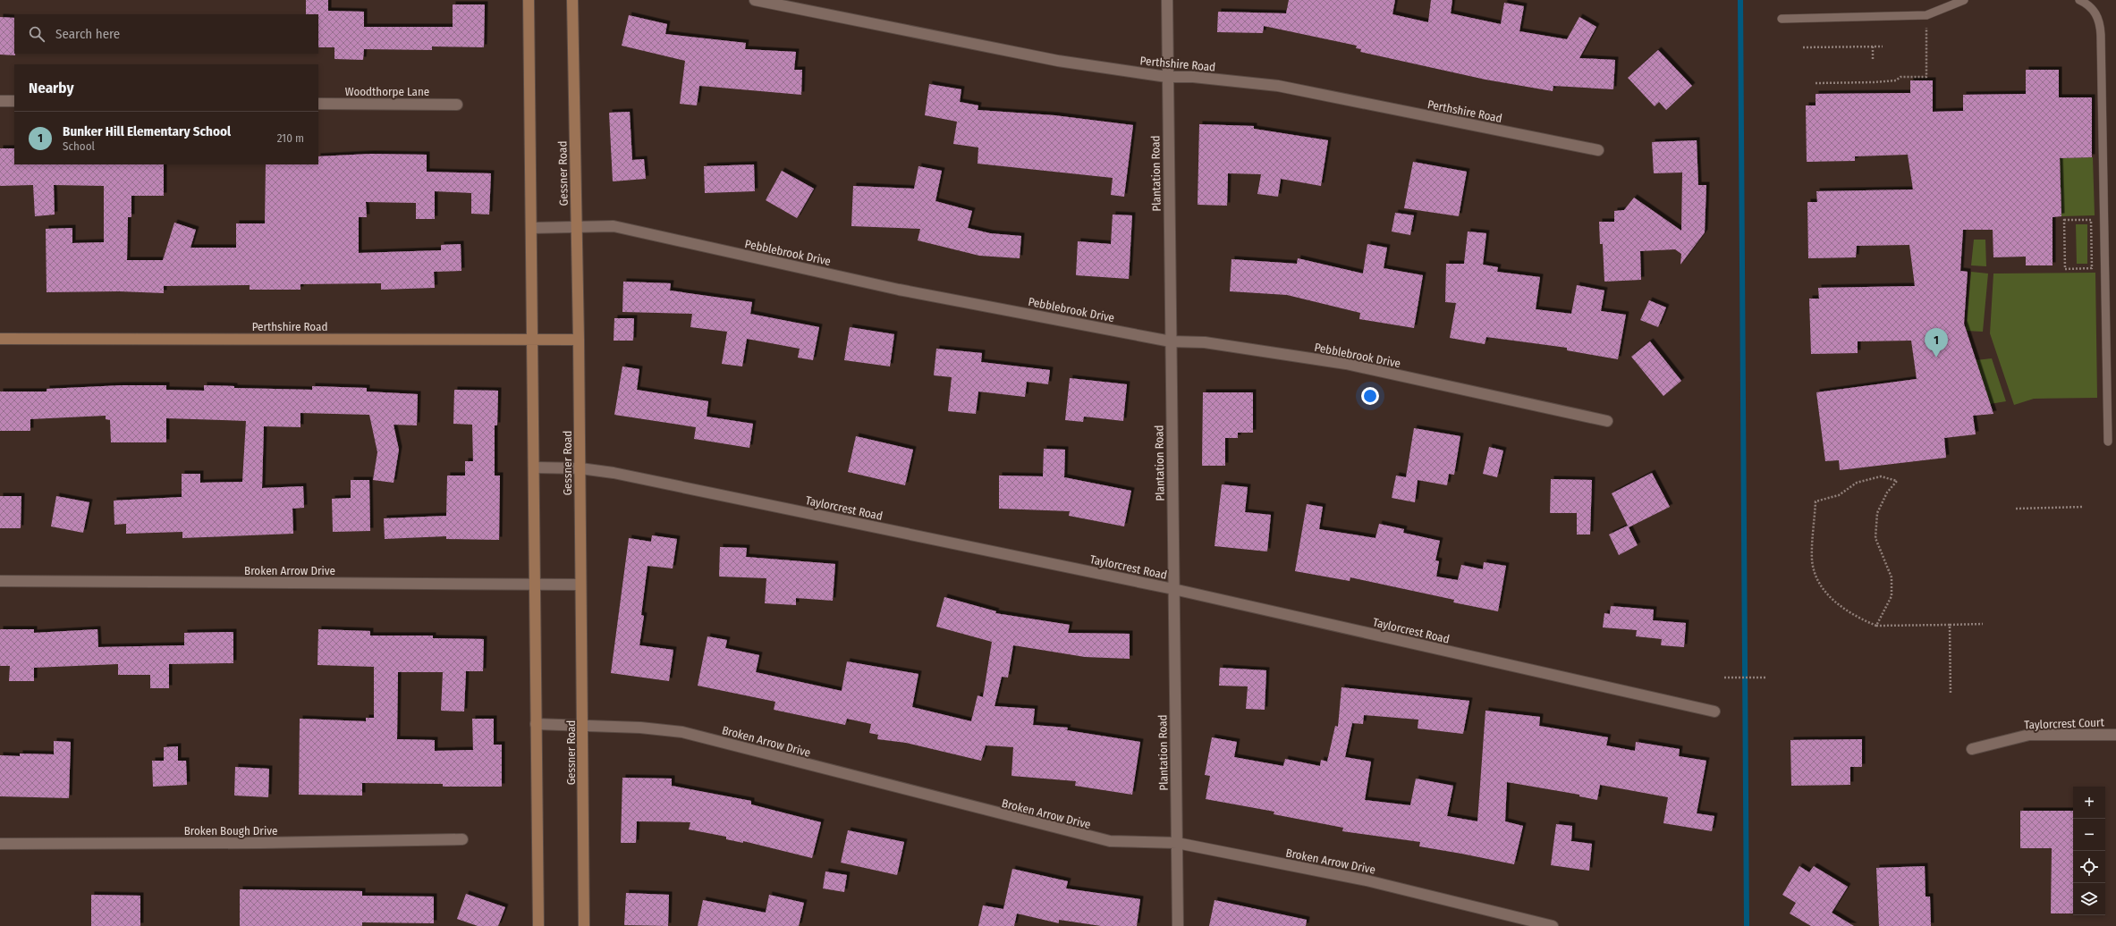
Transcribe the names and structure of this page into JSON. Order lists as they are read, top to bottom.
{
  "streets": {
    "main road": ["Perthshire Road", "Gessner Road"],
    "street": [
      "Woodthorpe Lane",
      "Plantation Road",
      "Pebblebrook Drive",
      "Taylorcrest Road",
      "Broken Arrow Drive",
      "Taylorcrest Court",
      "Broken Bough Drive"
    ]
  },
  "crossings": [
    ["Perthshire Road", "Gessner Road"],
    ["Perthshire Road", "Plantation Road"],
    ["Gessner Road", "Pebblebrook Drive"],
    ["Gessner Road", "Taylorcrest Road"],
    ["Gessner Road", "Broken Arrow Drive"],
    ["Plantation Road", "Pebblebrook Drive"],
    ["Plantation Road", "Taylorcrest Road"],
    ["Plantation Road", "Broken Arrow Drive"]
  ],
  "page": {
    "search": "Search here",
    "heading": "Nearby",
    "list": [
      {
        "mark": "1",
        "name": "Bunker Hill Elementary School",
        "note": "School",
        "value": "210 m"
      }
    ],
    "pins": "1",
    "map_buttons": ["+", "−"]
  }
}
